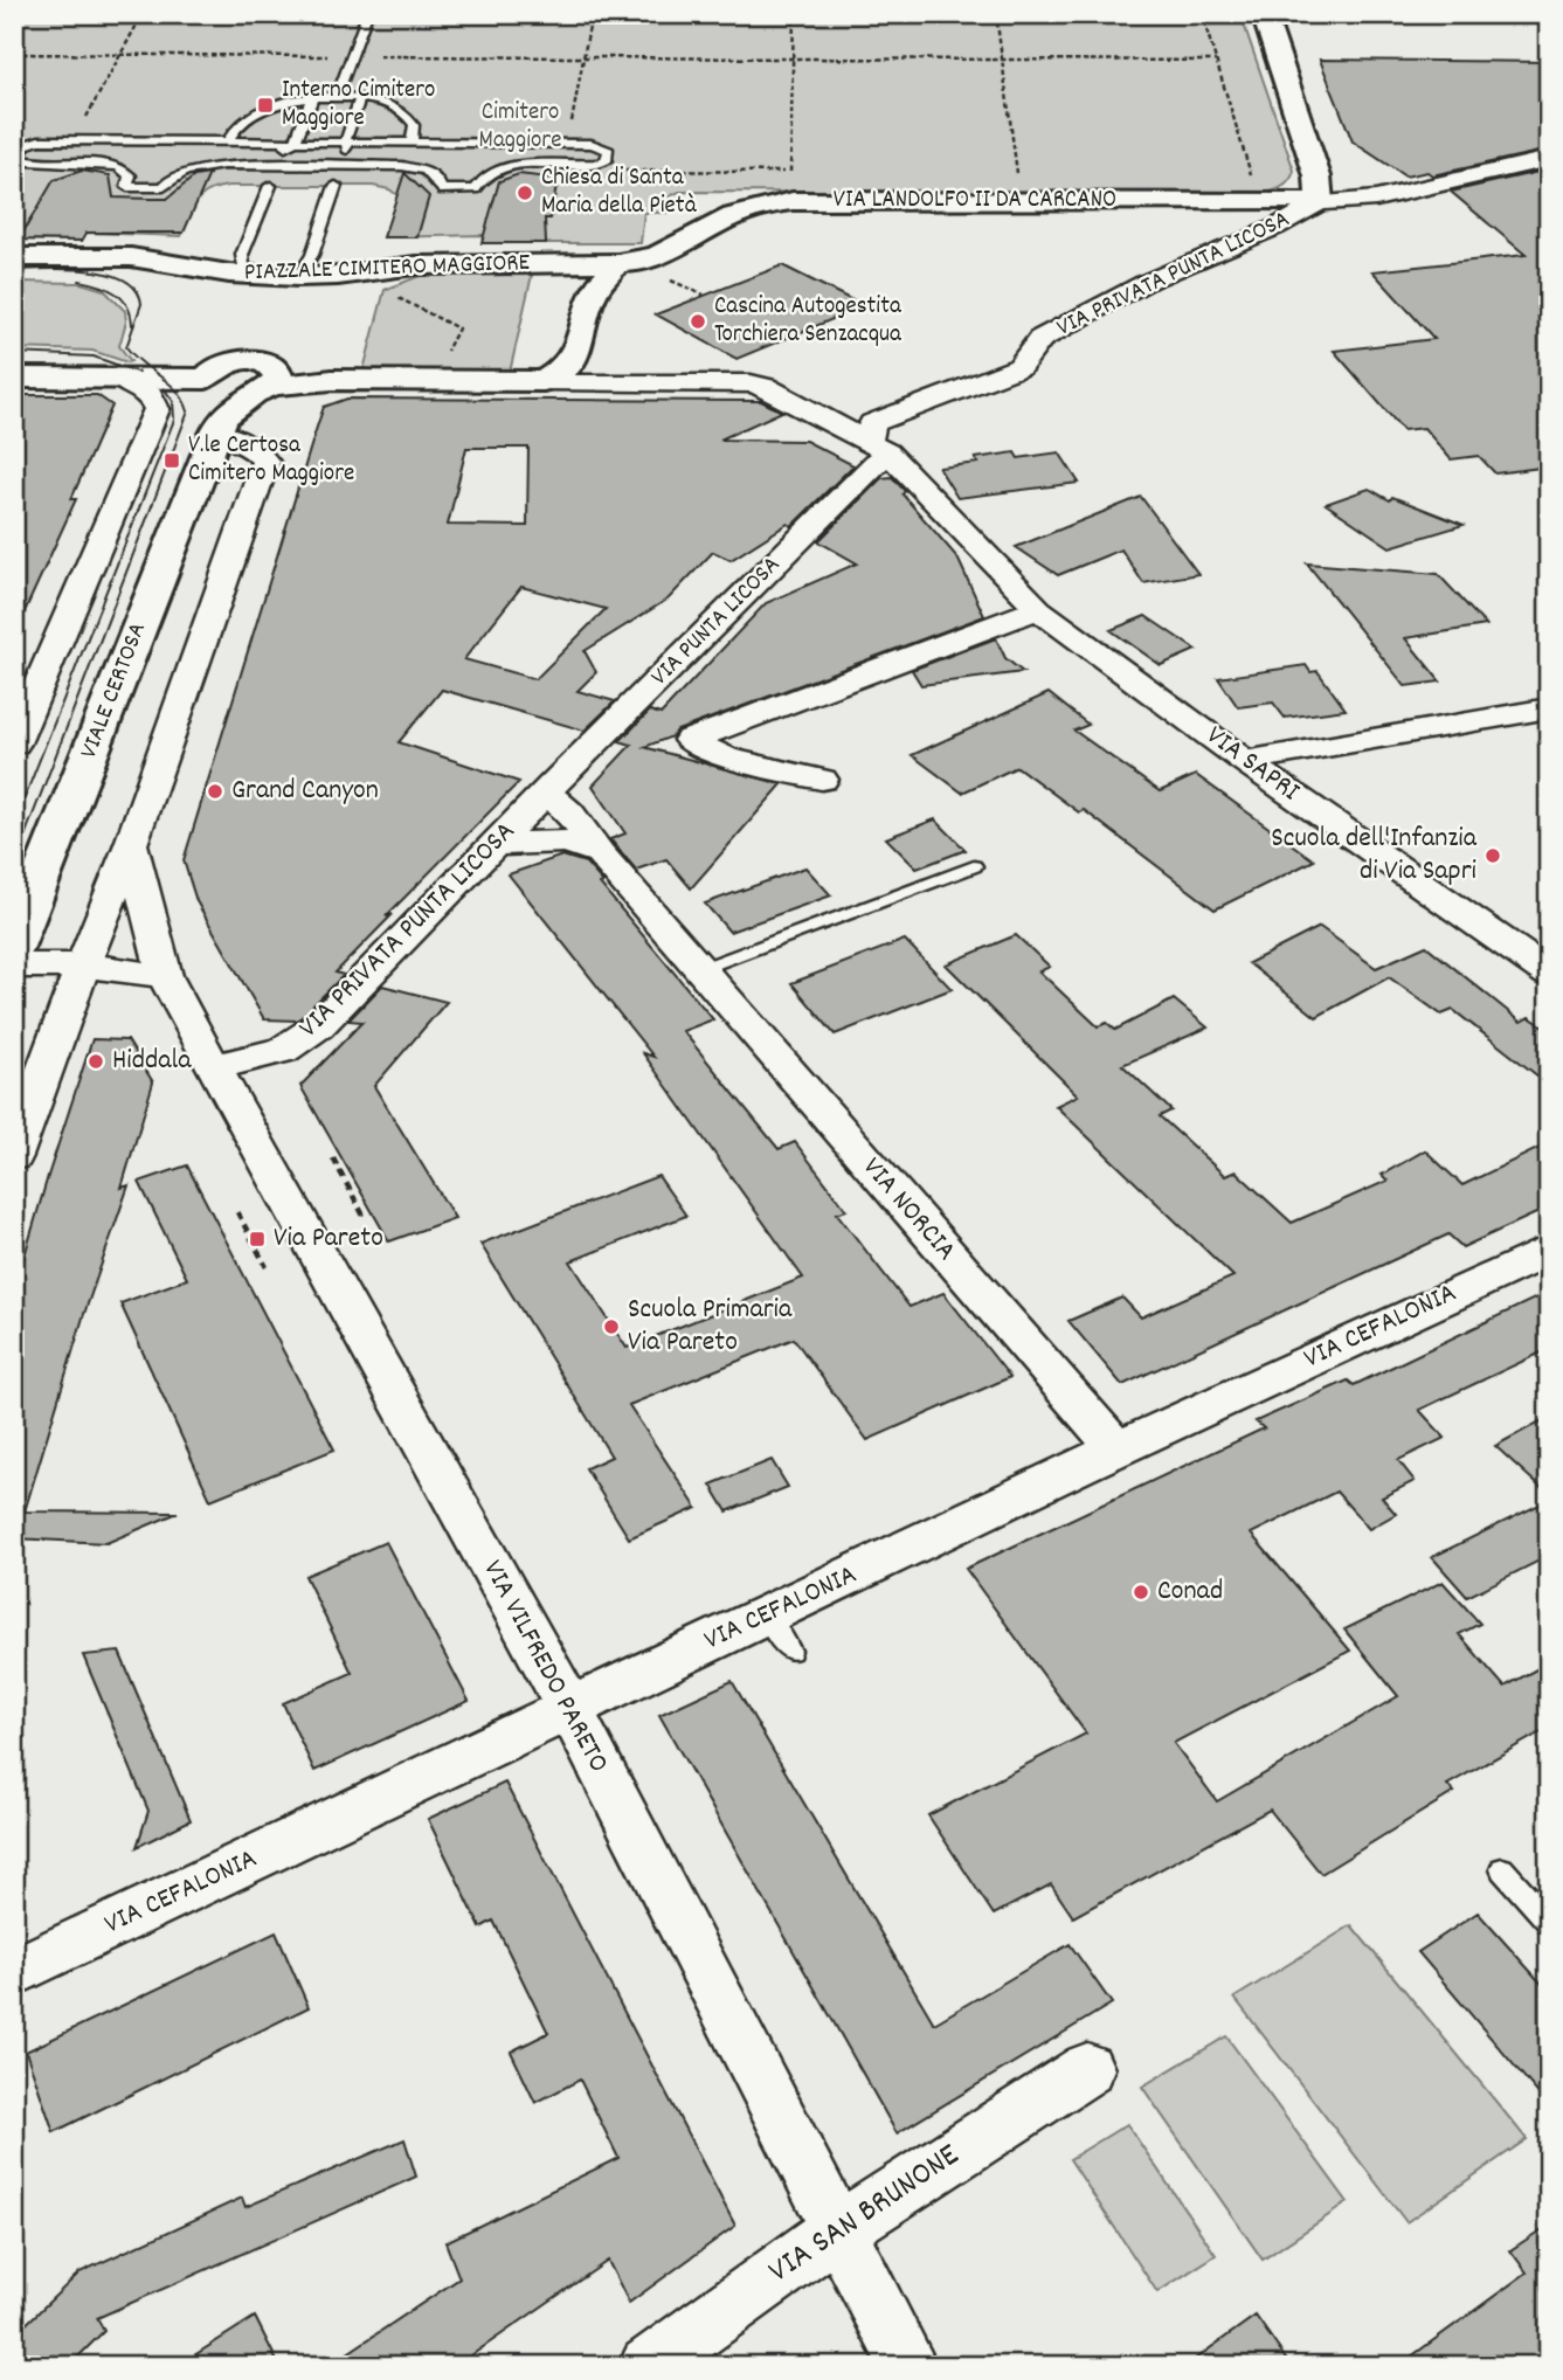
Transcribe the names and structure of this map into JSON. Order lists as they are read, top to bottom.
{
  "streets": {
    "main road": ["VIA LANDOLFO II DA CARCANO", "PIAZZALE CIMITERO MAGGIORE", "VIALE CERTOSA"],
    "street": [
      "VIA PRIVATA PUNTA LICOSA",
      "VIA PUNTA LICOSA",
      "VIA SAPRI",
      "VIA NORCIA",
      "VIA CEFALONIA",
      "VIA VILFREDO PARETO",
      "VIA SAN BRUNONE"
    ]
  },
  "crossings": [
    ["VIA LANDOLFO II DA CARCANO", "PIAZZALE CIMITERO MAGGIORE"],
    ["VIA LANDOLFO II DA CARCANO", "VIA PRIVATA PUNTA LICOSA"],
    ["VIA PRIVATA PUNTA LICOSA", "VIA PUNTA LICOSA"],
    ["VIA PRIVATA PUNTA LICOSA", "VIA SAPRI"],
    ["VIA PRIVATA PUNTA LICOSA", "VIA NORCIA"],
    ["VIA PRIVATA PUNTA LICOSA", "VIA VILFREDO PARETO"],
    ["VIA PUNTA LICOSA", "VIA SAPRI"],
    ["VIA PUNTA LICOSA", "VIA NORCIA"],
    ["VIA NORCIA", "VIA CEFALONIA"],
    ["VIA CEFALONIA", "VIA VILFREDO PARETO"],
    ["VIA VILFREDO PARETO", "VIA SAN BRUNONE"]
  ],
  "parks": ["Cimitero Maggiore"],
  "places": {
    "transit": ["Interno Cimitero Maggiore", "V.le Certosa Cimitero Maggiore", "Via Pareto"],
    "other": [
      "Chiesa di Santa Maria della Pietà",
      "Cascina Autogestita Torchiera Senzacqua",
      "Grand Canyon",
      "Scuola dell'Infanzia di Via Sapri",
      "Hiddala",
      "Scuola Primaria Via Pareto",
      "Conad"
    ]
  }
}
